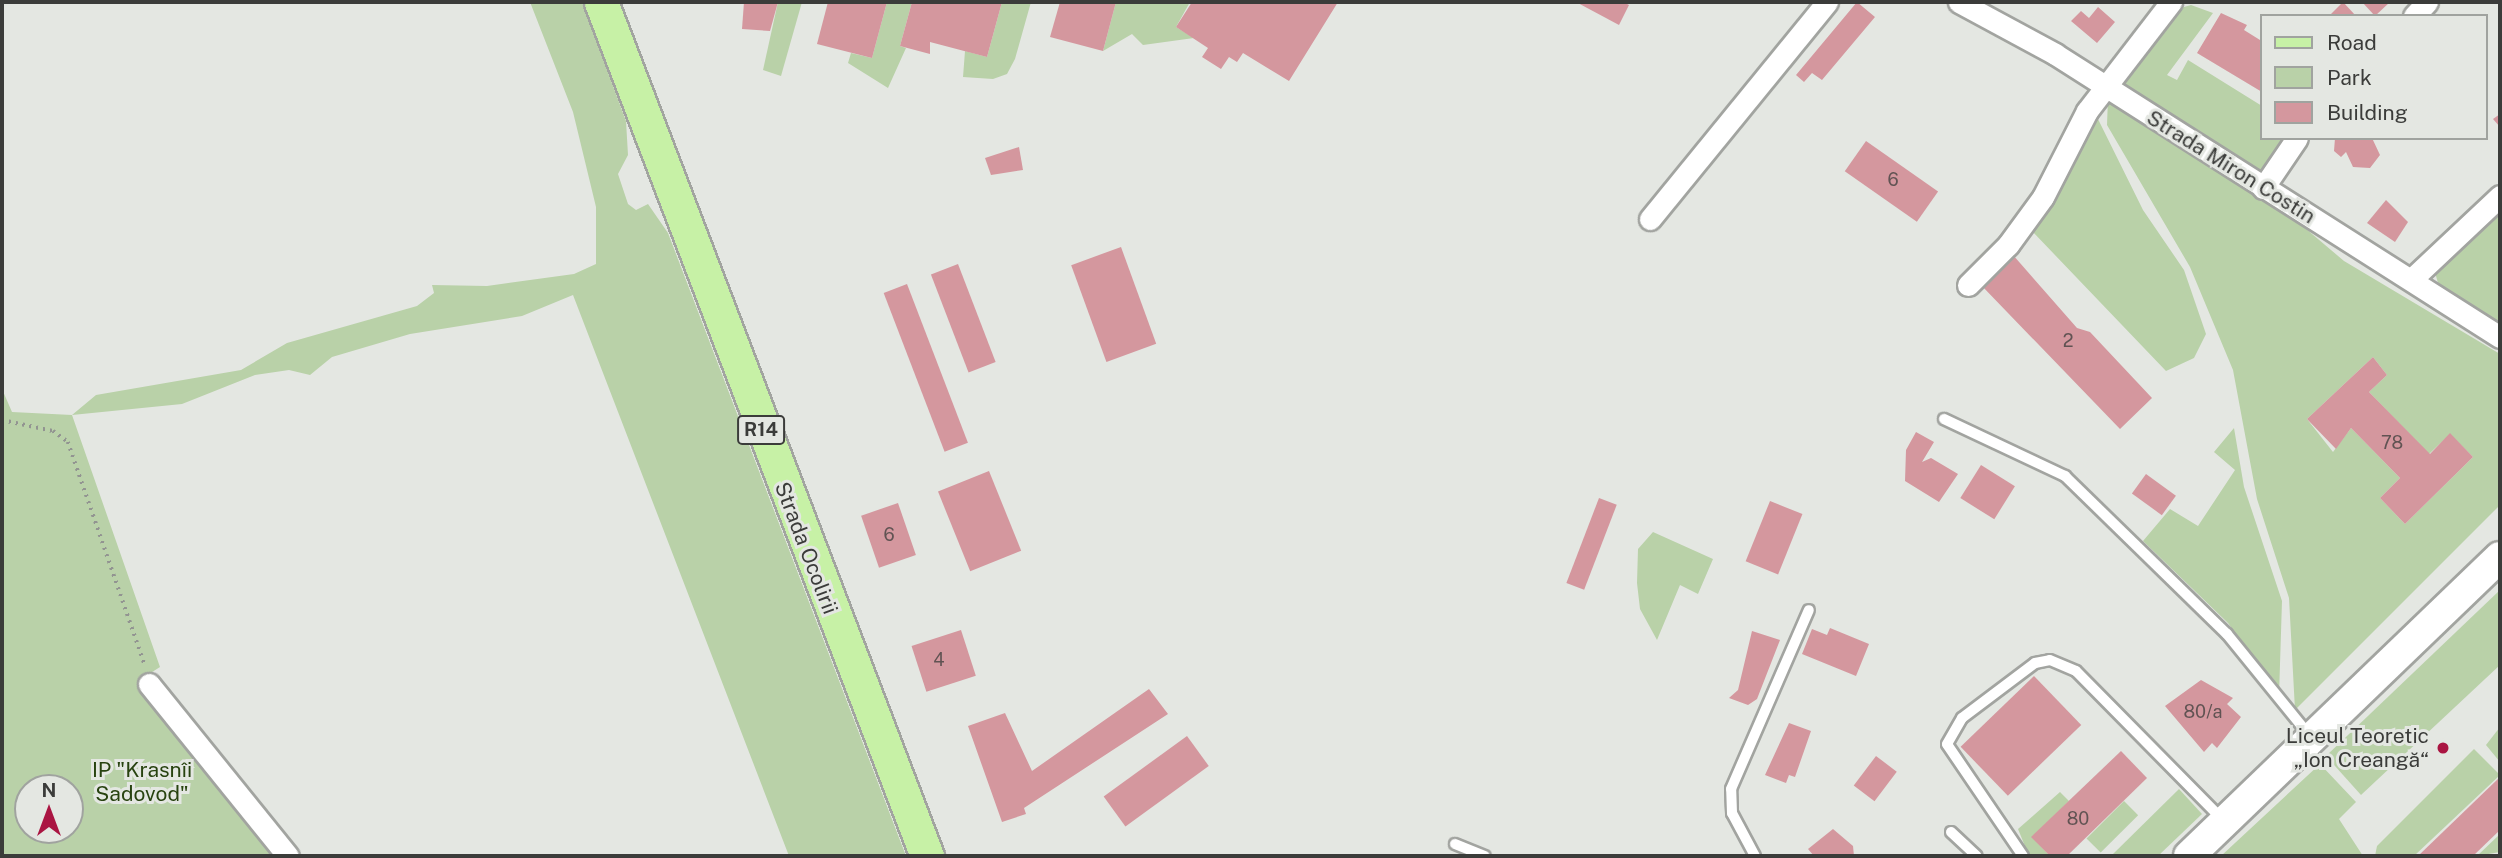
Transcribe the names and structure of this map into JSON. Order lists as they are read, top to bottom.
{
  "streets": {
    "main road": ["R14", "Strada Ocolirii"],
    "street": ["Strada Miron Costin"]
  },
  "parks": ["IP \"Krasnîi Sadovod\""],
  "places": ["Liceul Teoretic „Ion Creangă“"],
  "house_numbers": [
    "6",
    "2",
    "78",
    "6",
    "4",
    "80/a",
    "80"
  ],
  "legend": ["Road", "Park", "Building"],
  "north": "top"
}
